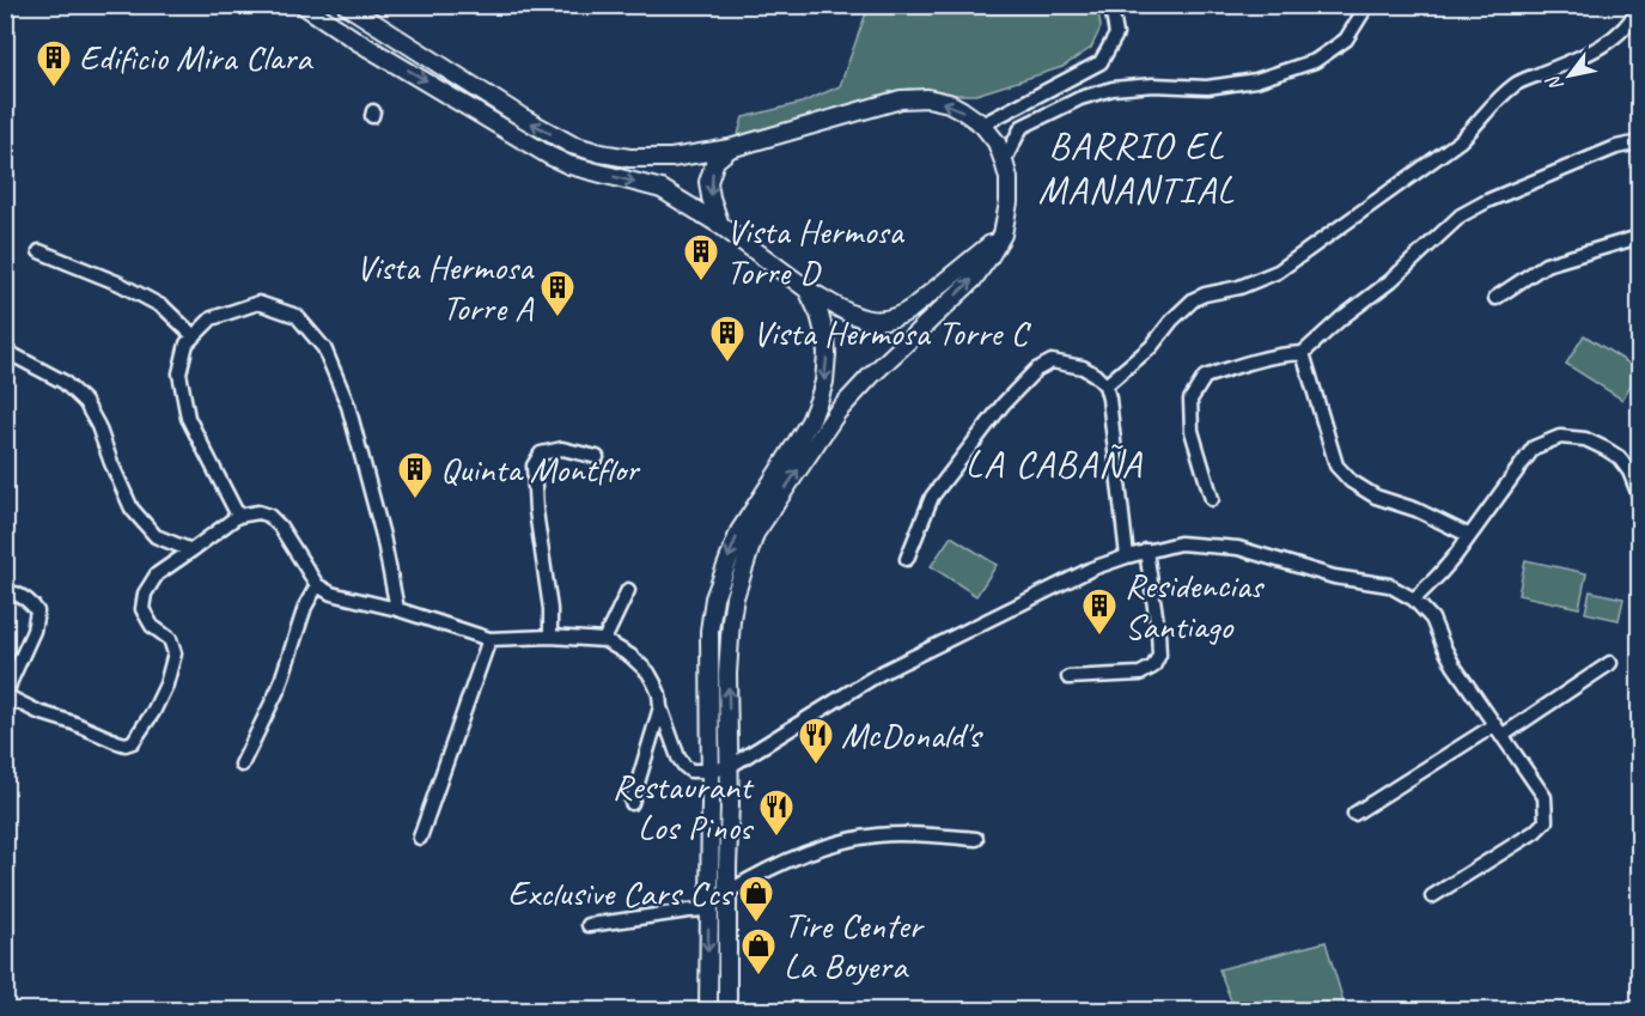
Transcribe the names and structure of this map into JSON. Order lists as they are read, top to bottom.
{
  "districts": ["BARRIO EL MANANTIAL", "LA CABAÑA"],
  "places": {
    "building": [
      "Edificio Mira Clara",
      "Vista Hermosa Torre D",
      "Vista Hermosa Torre A",
      "Vista Hermosa Torre C",
      "Quinta Montflor",
      "Residencias Santiago"
    ],
    "restaurant": ["McDonald's", "Restaurant Los Pinos"],
    "shop": ["Exclusive Cars Ccs", "Tire Center La Boyera"]
  },
  "north": "bottom left"
}
